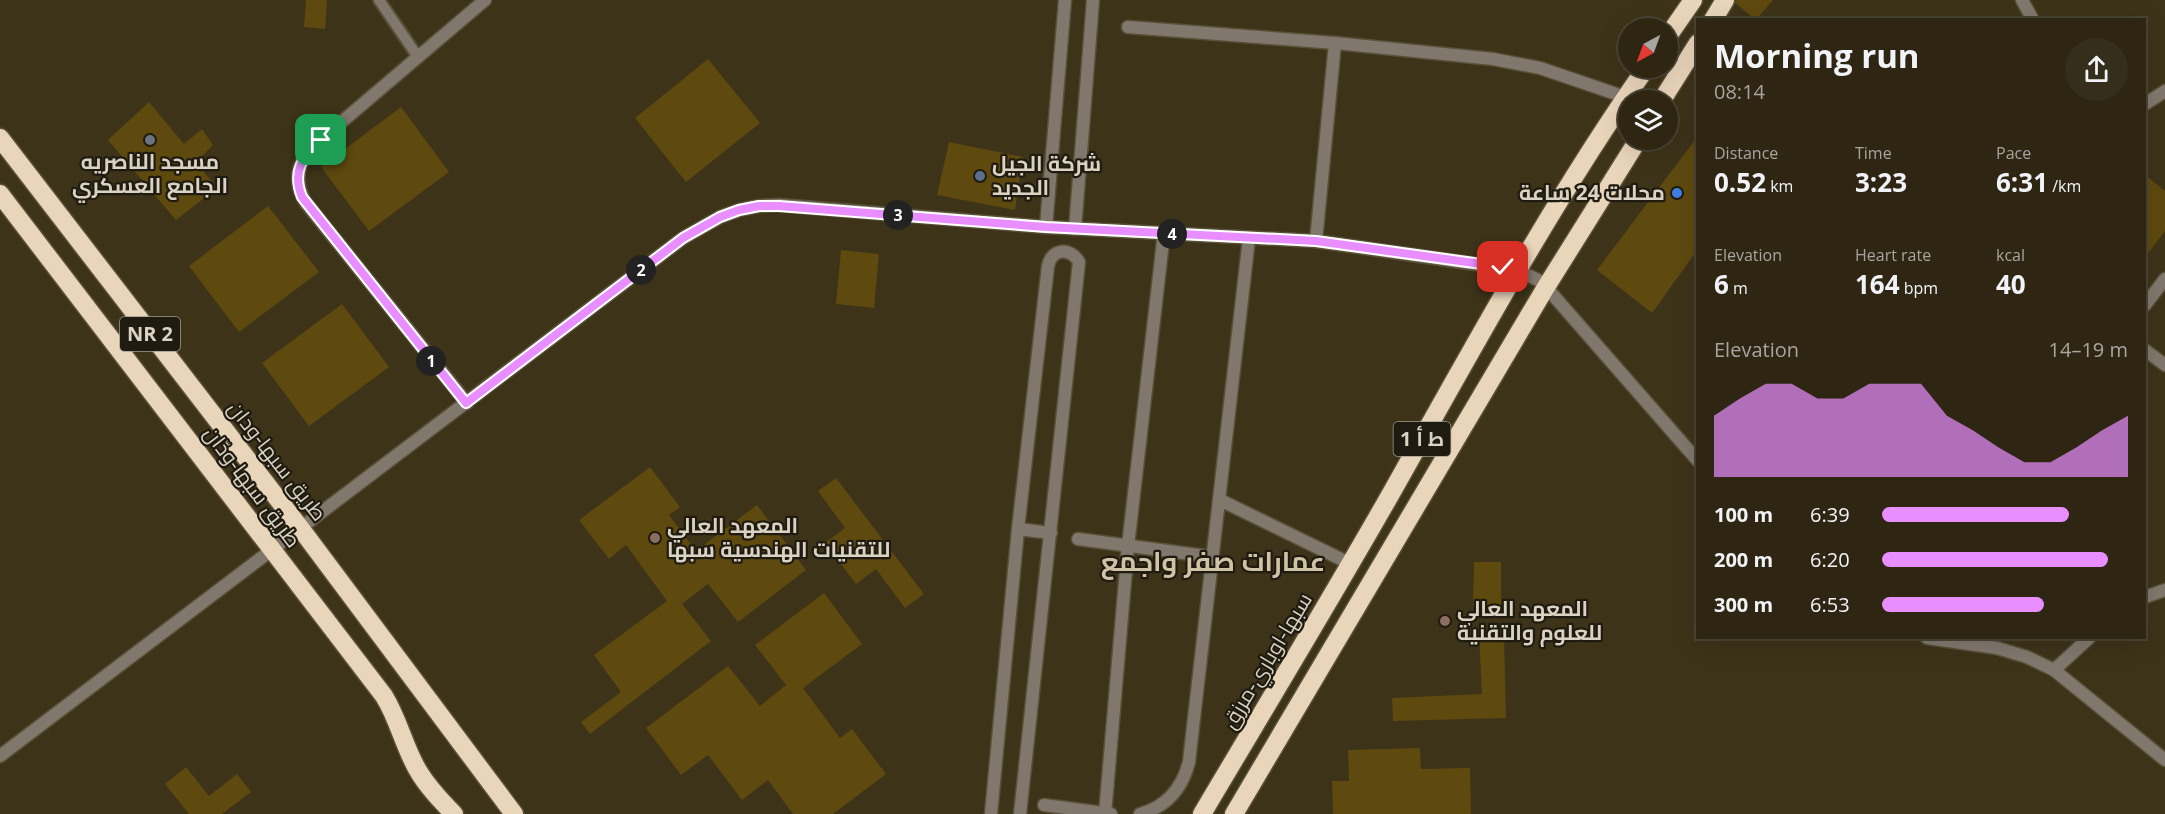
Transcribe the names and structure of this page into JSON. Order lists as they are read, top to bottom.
{
  "streets": {
    "highway": [
      "NR 2",
      "ط أ 1",
      "طريق سبها-ودان",
      "طريق سبها-ودّان",
      "سبها-اوباري-مرزق"
    ]
  },
  "districts": ["عمارات صفر واجمع"],
  "places": [
    "مسجد الناصريه الجامع العسكري",
    "شركة الجيل الجديد",
    "محلات 24 ساعة",
    "المعهد العالي للتقنيات الهندسية سبها",
    "المعهد العالي للعلوم والتقنية"
  ],
  "north": "bottom left",
  "page": {
    "heading": ["Morning run", "08:14"],
    "stats": [
      ["Distance", "0.52 km"],
      ["Time", "3:23"],
      ["Pace", "6:31 /km"],
      ["Elevation", "6 m"],
      ["Heart rate", "164 bpm"],
      ["kcal", "40"]
    ],
    "pins": [
      "3",
      "4",
      "2",
      "1"
    ],
    "chart": ["Elevation", "14–19 m"],
    "list": [
      {
        "name": "100 m",
        "note": "6:39"
      },
      {
        "name": "200 m",
        "note": "6:20"
      },
      {
        "name": "300 m",
        "note": "6:53"
      }
    ]
  }
}
